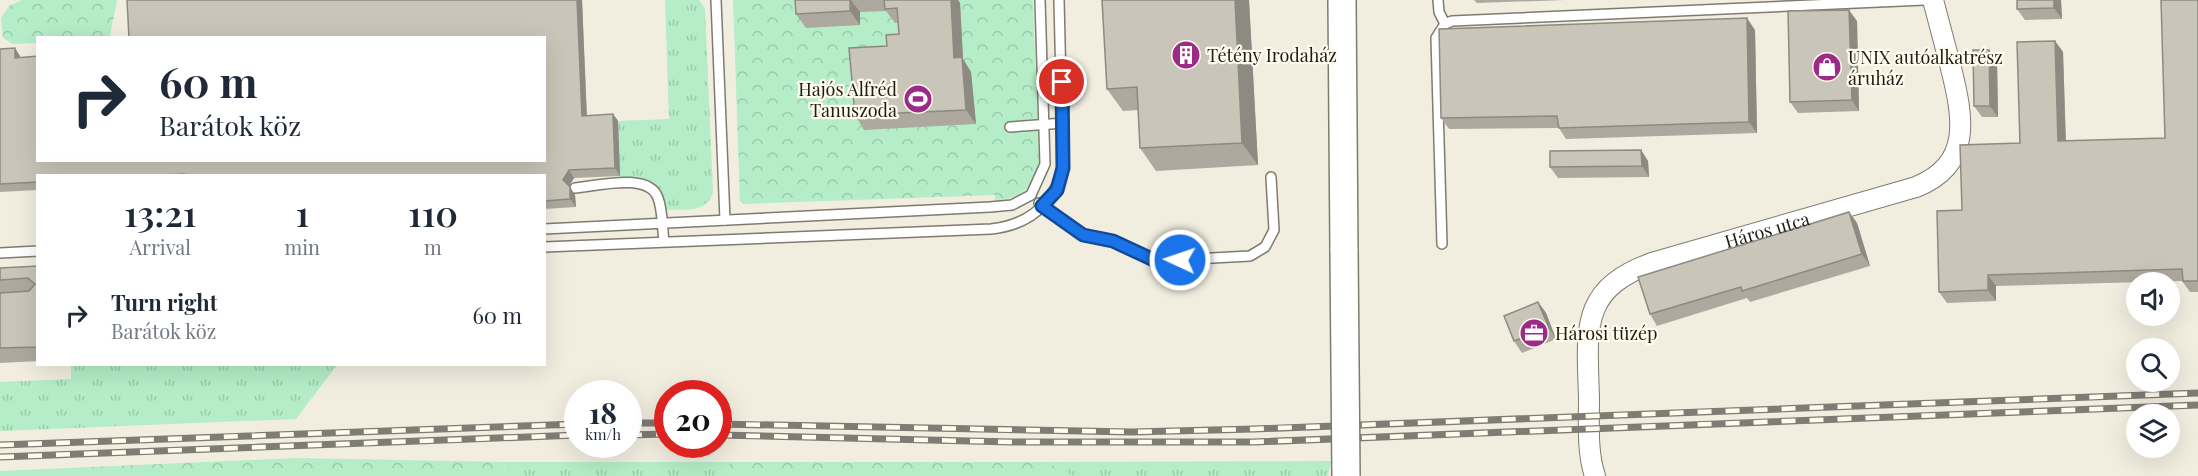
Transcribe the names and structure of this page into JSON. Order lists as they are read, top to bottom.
{
  "streets": {
    "street": ["Háros utca"]
  },
  "places": {
    "building": ["Tétény Irodaház"],
    "shop": ["UNIX autóalkatrész áruház"],
    "sports": ["Hajós Alfréd Tanuszoda"],
    "office": ["Hárosi tüzép"]
  },
  "page": {
    "turn": ["60 m", "Barátok köz"],
    "eta": [
      "13:21",
      "Arrival",
      "1",
      "min",
      "110",
      "m"
    ],
    "list": [
      {
        "name": "Turn right",
        "note": "Barátok köz",
        "value": "60 m"
      }
    ],
    "speed": "18 km/h",
    "limit": "20"
  }
}
